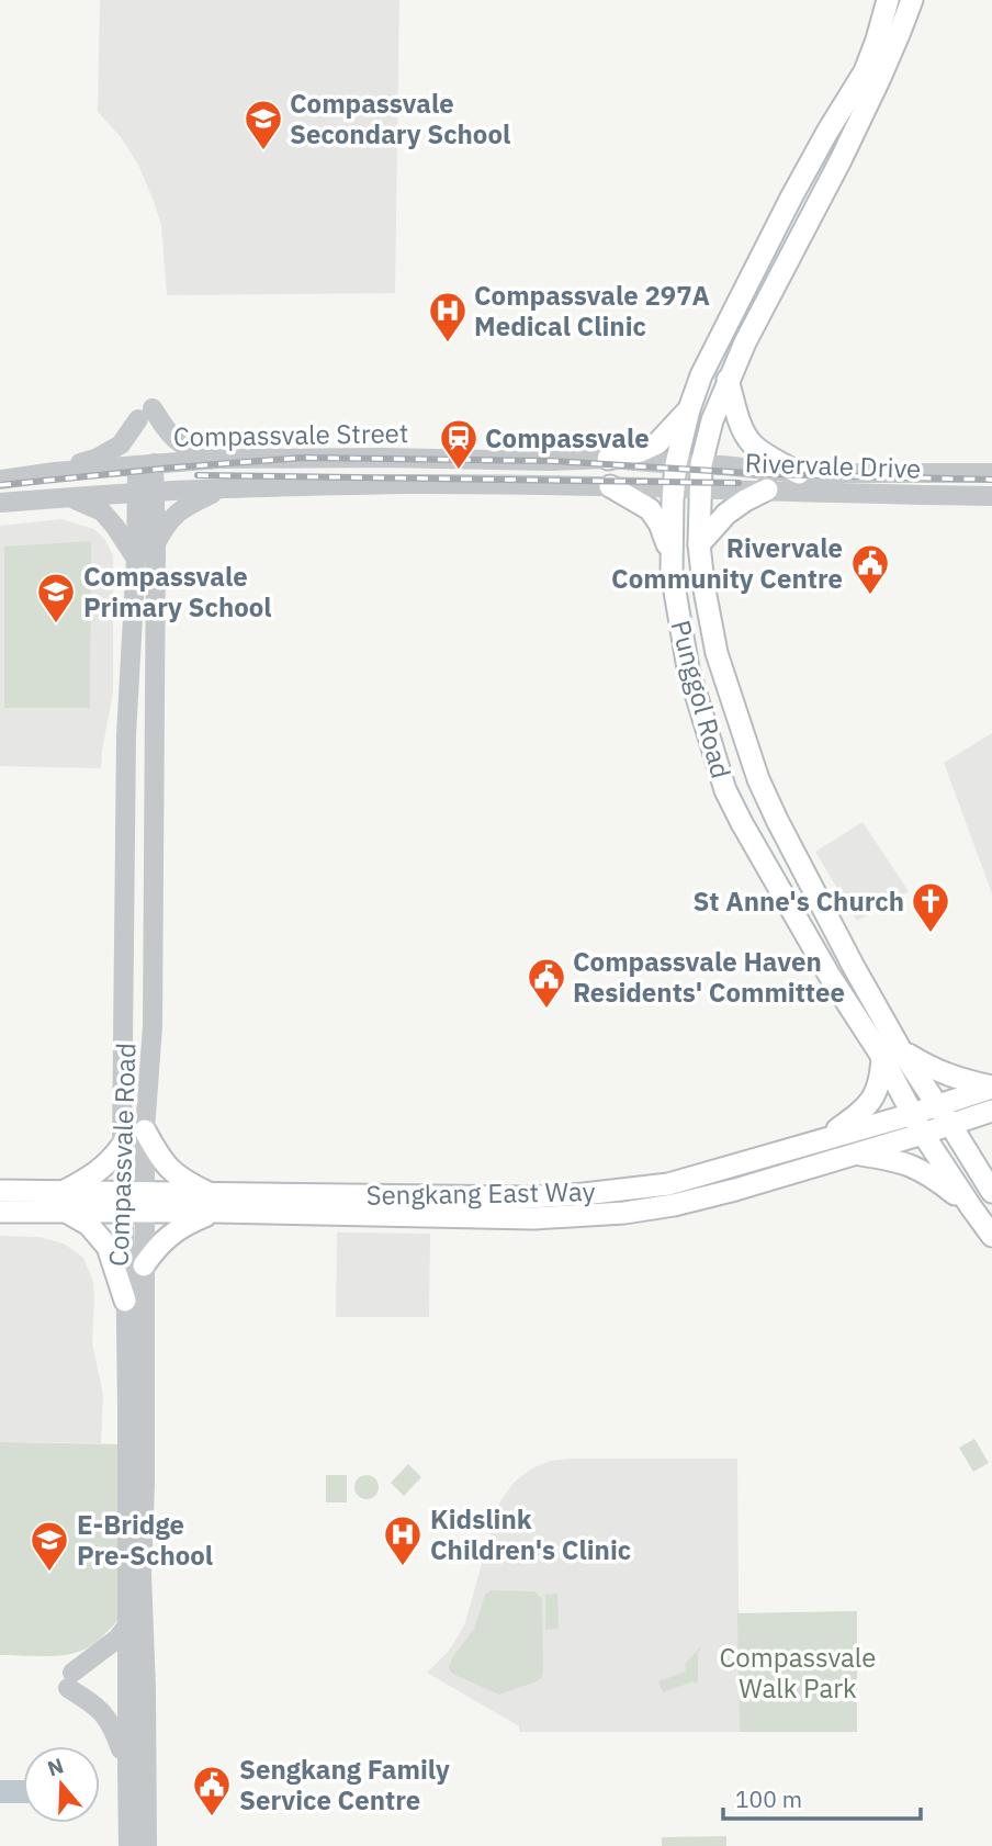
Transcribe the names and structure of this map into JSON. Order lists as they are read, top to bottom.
{
  "streets": {
    "main road": ["Punggol Road", "Sengkang East Way"],
    "street": ["Compassvale Street", "Rivervale Drive", "Compassvale Road"]
  },
  "crossings": [
    ["Compassvale Street", "Rivervale Drive"],
    ["Compassvale Street", "Punggol Road"],
    ["Compassvale Street", "Compassvale Road"],
    ["Rivervale Drive", "Punggol Road"],
    ["Punggol Road", "Sengkang East Way"],
    ["Compassvale Road", "Sengkang East Way"]
  ],
  "parks": ["Compassvale Walk Park"],
  "places": {
    "school or university": ["Compassvale Secondary School", "Compassvale Primary School", "E-Bridge Pre-School"],
    "hospital": ["Compassvale 297A Medical Clinic", "Kidslink Children's Clinic"],
    "station": ["Compassvale"],
    "public building": ["Rivervale Community Centre", "Compassvale Haven Residents' Committee", "Sengkang Family Service Centre"],
    "church": ["St Anne's Church"]
  },
  "scale_bar": "100 m",
  "north": "top"
}
